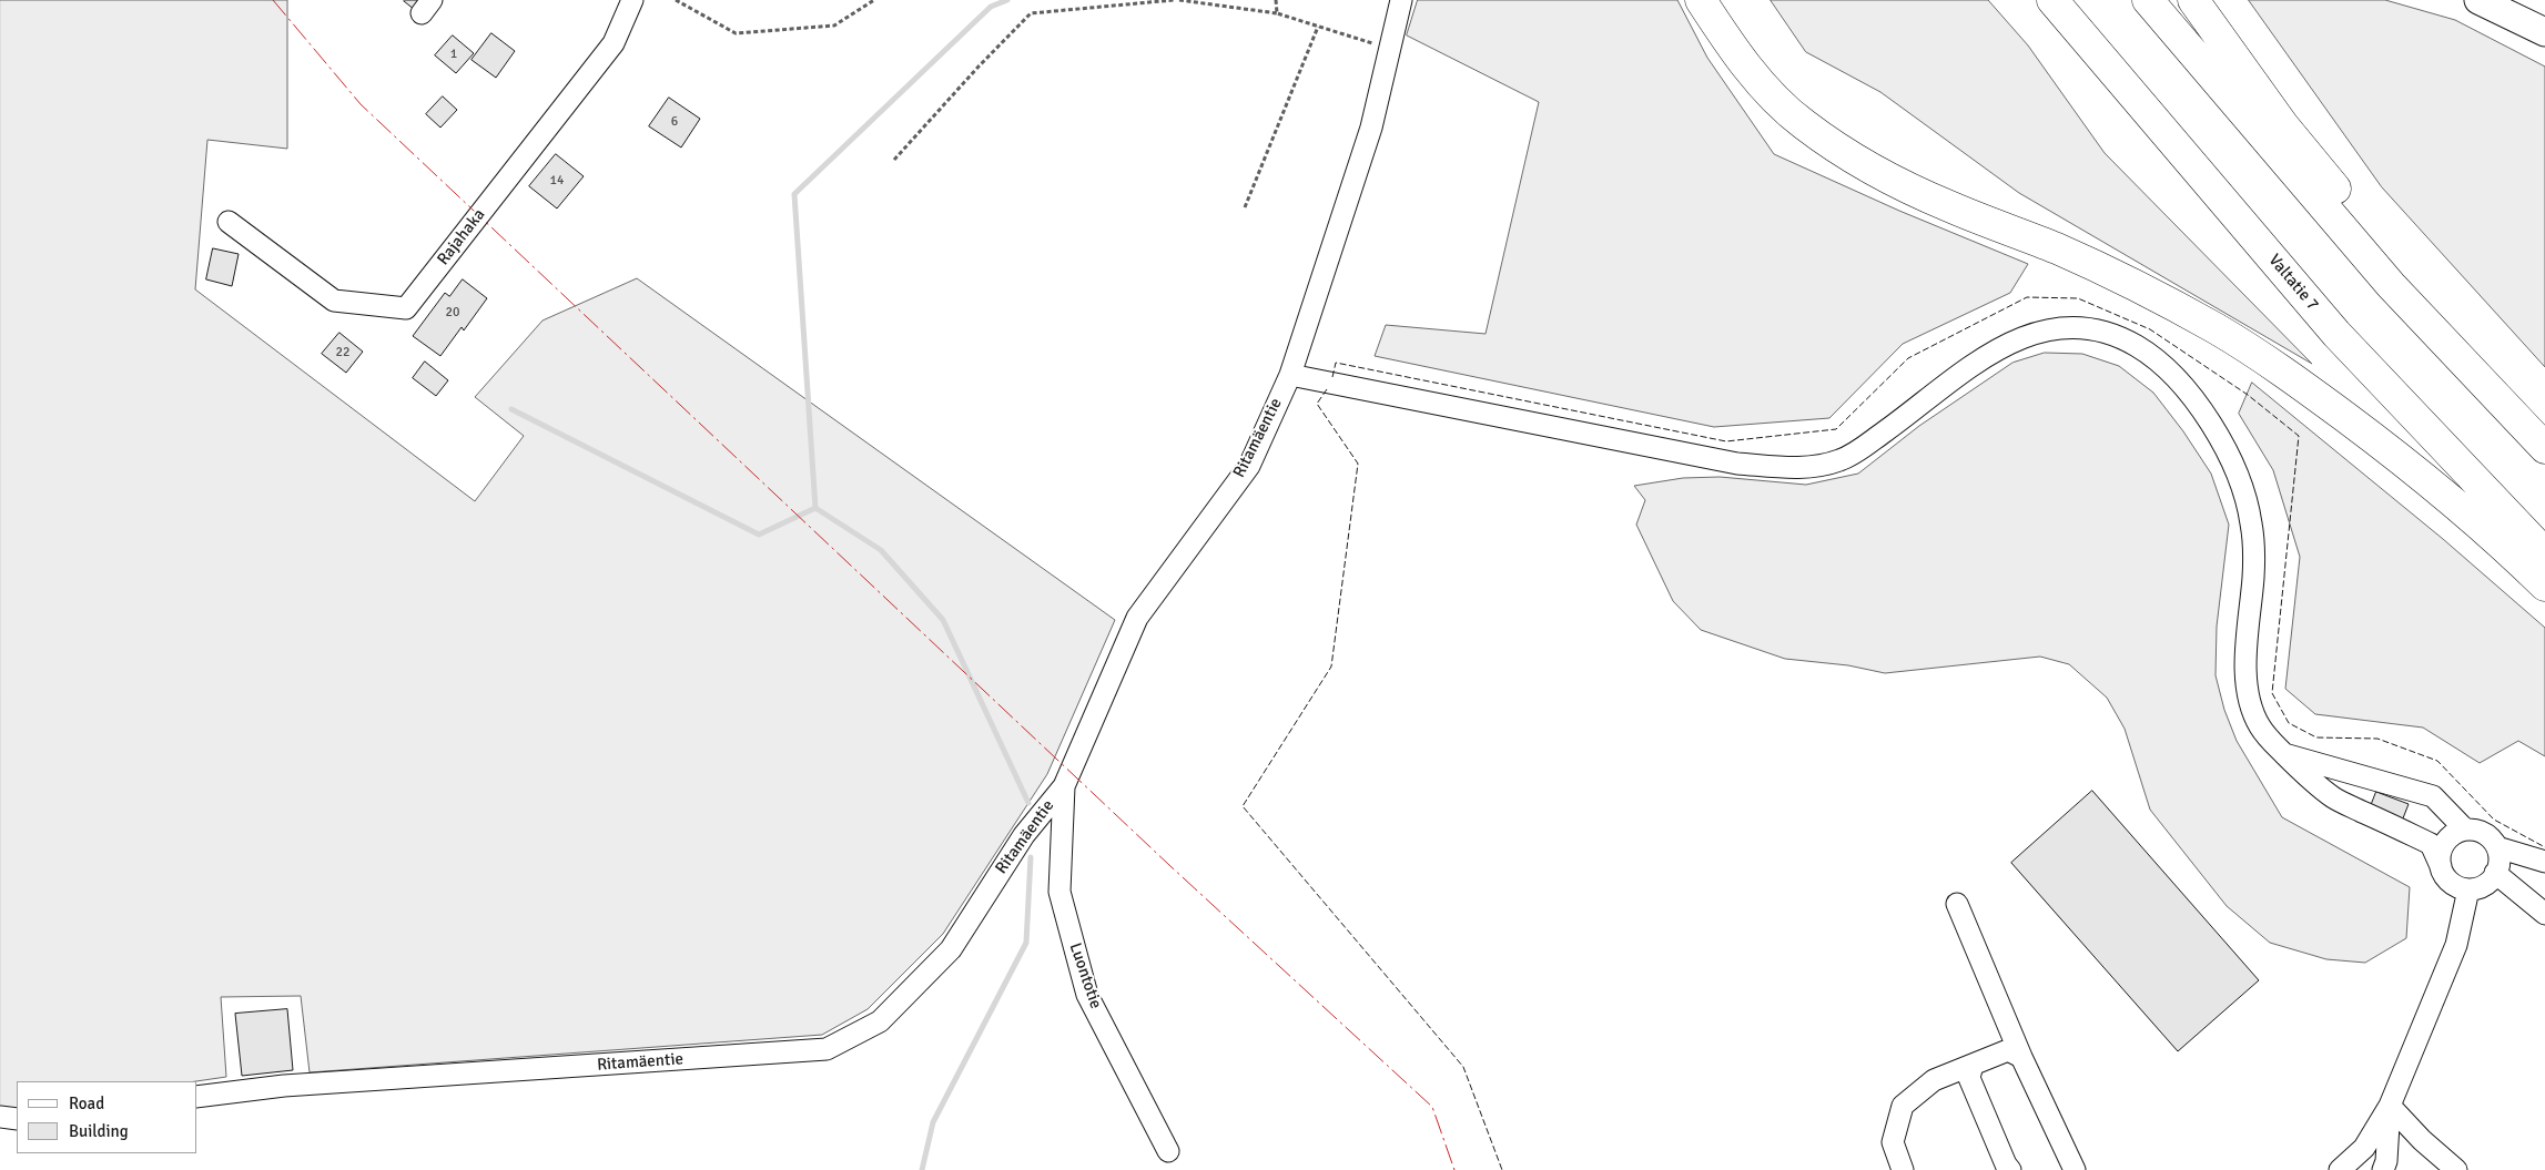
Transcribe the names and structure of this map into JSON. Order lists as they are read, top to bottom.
{
  "streets": {
    "highway": ["Valtatie 7"],
    "street": ["Rajahaka", "Ritamäentie", "Luontotie"]
  },
  "crossings": [
    ["Ritamäentie", "Luontotie"]
  ],
  "house_numbers": [
    "1",
    "6",
    "14",
    "20",
    "22"
  ],
  "legend": ["Road", "Building"]
}
